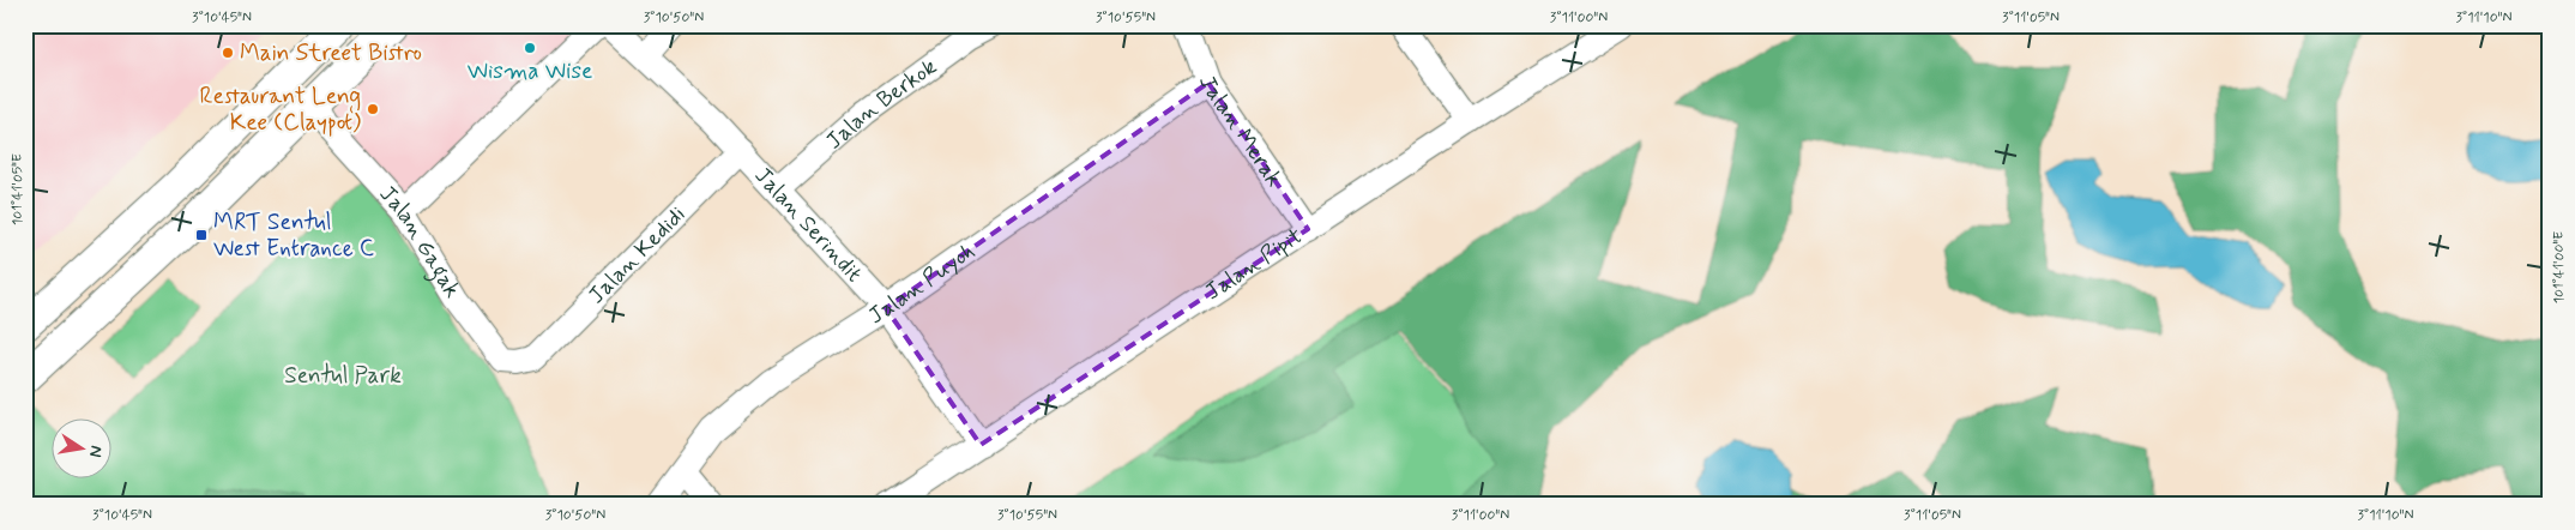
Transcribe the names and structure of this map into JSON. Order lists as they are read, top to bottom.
{
  "streets": {
    "street": [
      "Jalan Berkok",
      "Jalan Merak",
      "Jalan Serindit",
      "Jalan Gagak",
      "Jalan Kedidi",
      "Jalan Pipit",
      "Jalan Puyoh"
    ]
  },
  "crossings": [
    ["Jalan Berkok", "Jalan Serindit"],
    ["Jalan Merak", "Jalan Pipit"],
    ["Jalan Merak", "Jalan Puyoh"],
    ["Jalan Serindit", "Jalan Kedidi"],
    ["Jalan Serindit", "Jalan Pipit"],
    ["Jalan Serindit", "Jalan Puyoh"],
    ["Jalan Gagak", "Jalan Kedidi"]
  ],
  "parks": ["Sentul Park"],
  "places": {
    "other": ["Wisma Wise", "Main Street Bistro", "Restaurant Leng Kee (Claypot)"],
    "transit": ["MRT Sentul West Entrance C"]
  },
  "north": "right",
  "coordinates": [
    "3°10'45\"N",
    "3°10'50\"N",
    "3°10'55\"N",
    "3°11'00\"N",
    "3°11'05\"N",
    "3°11'10\"N",
    "101°41'05\"E",
    "101°41'00\"E"
  ]
}
